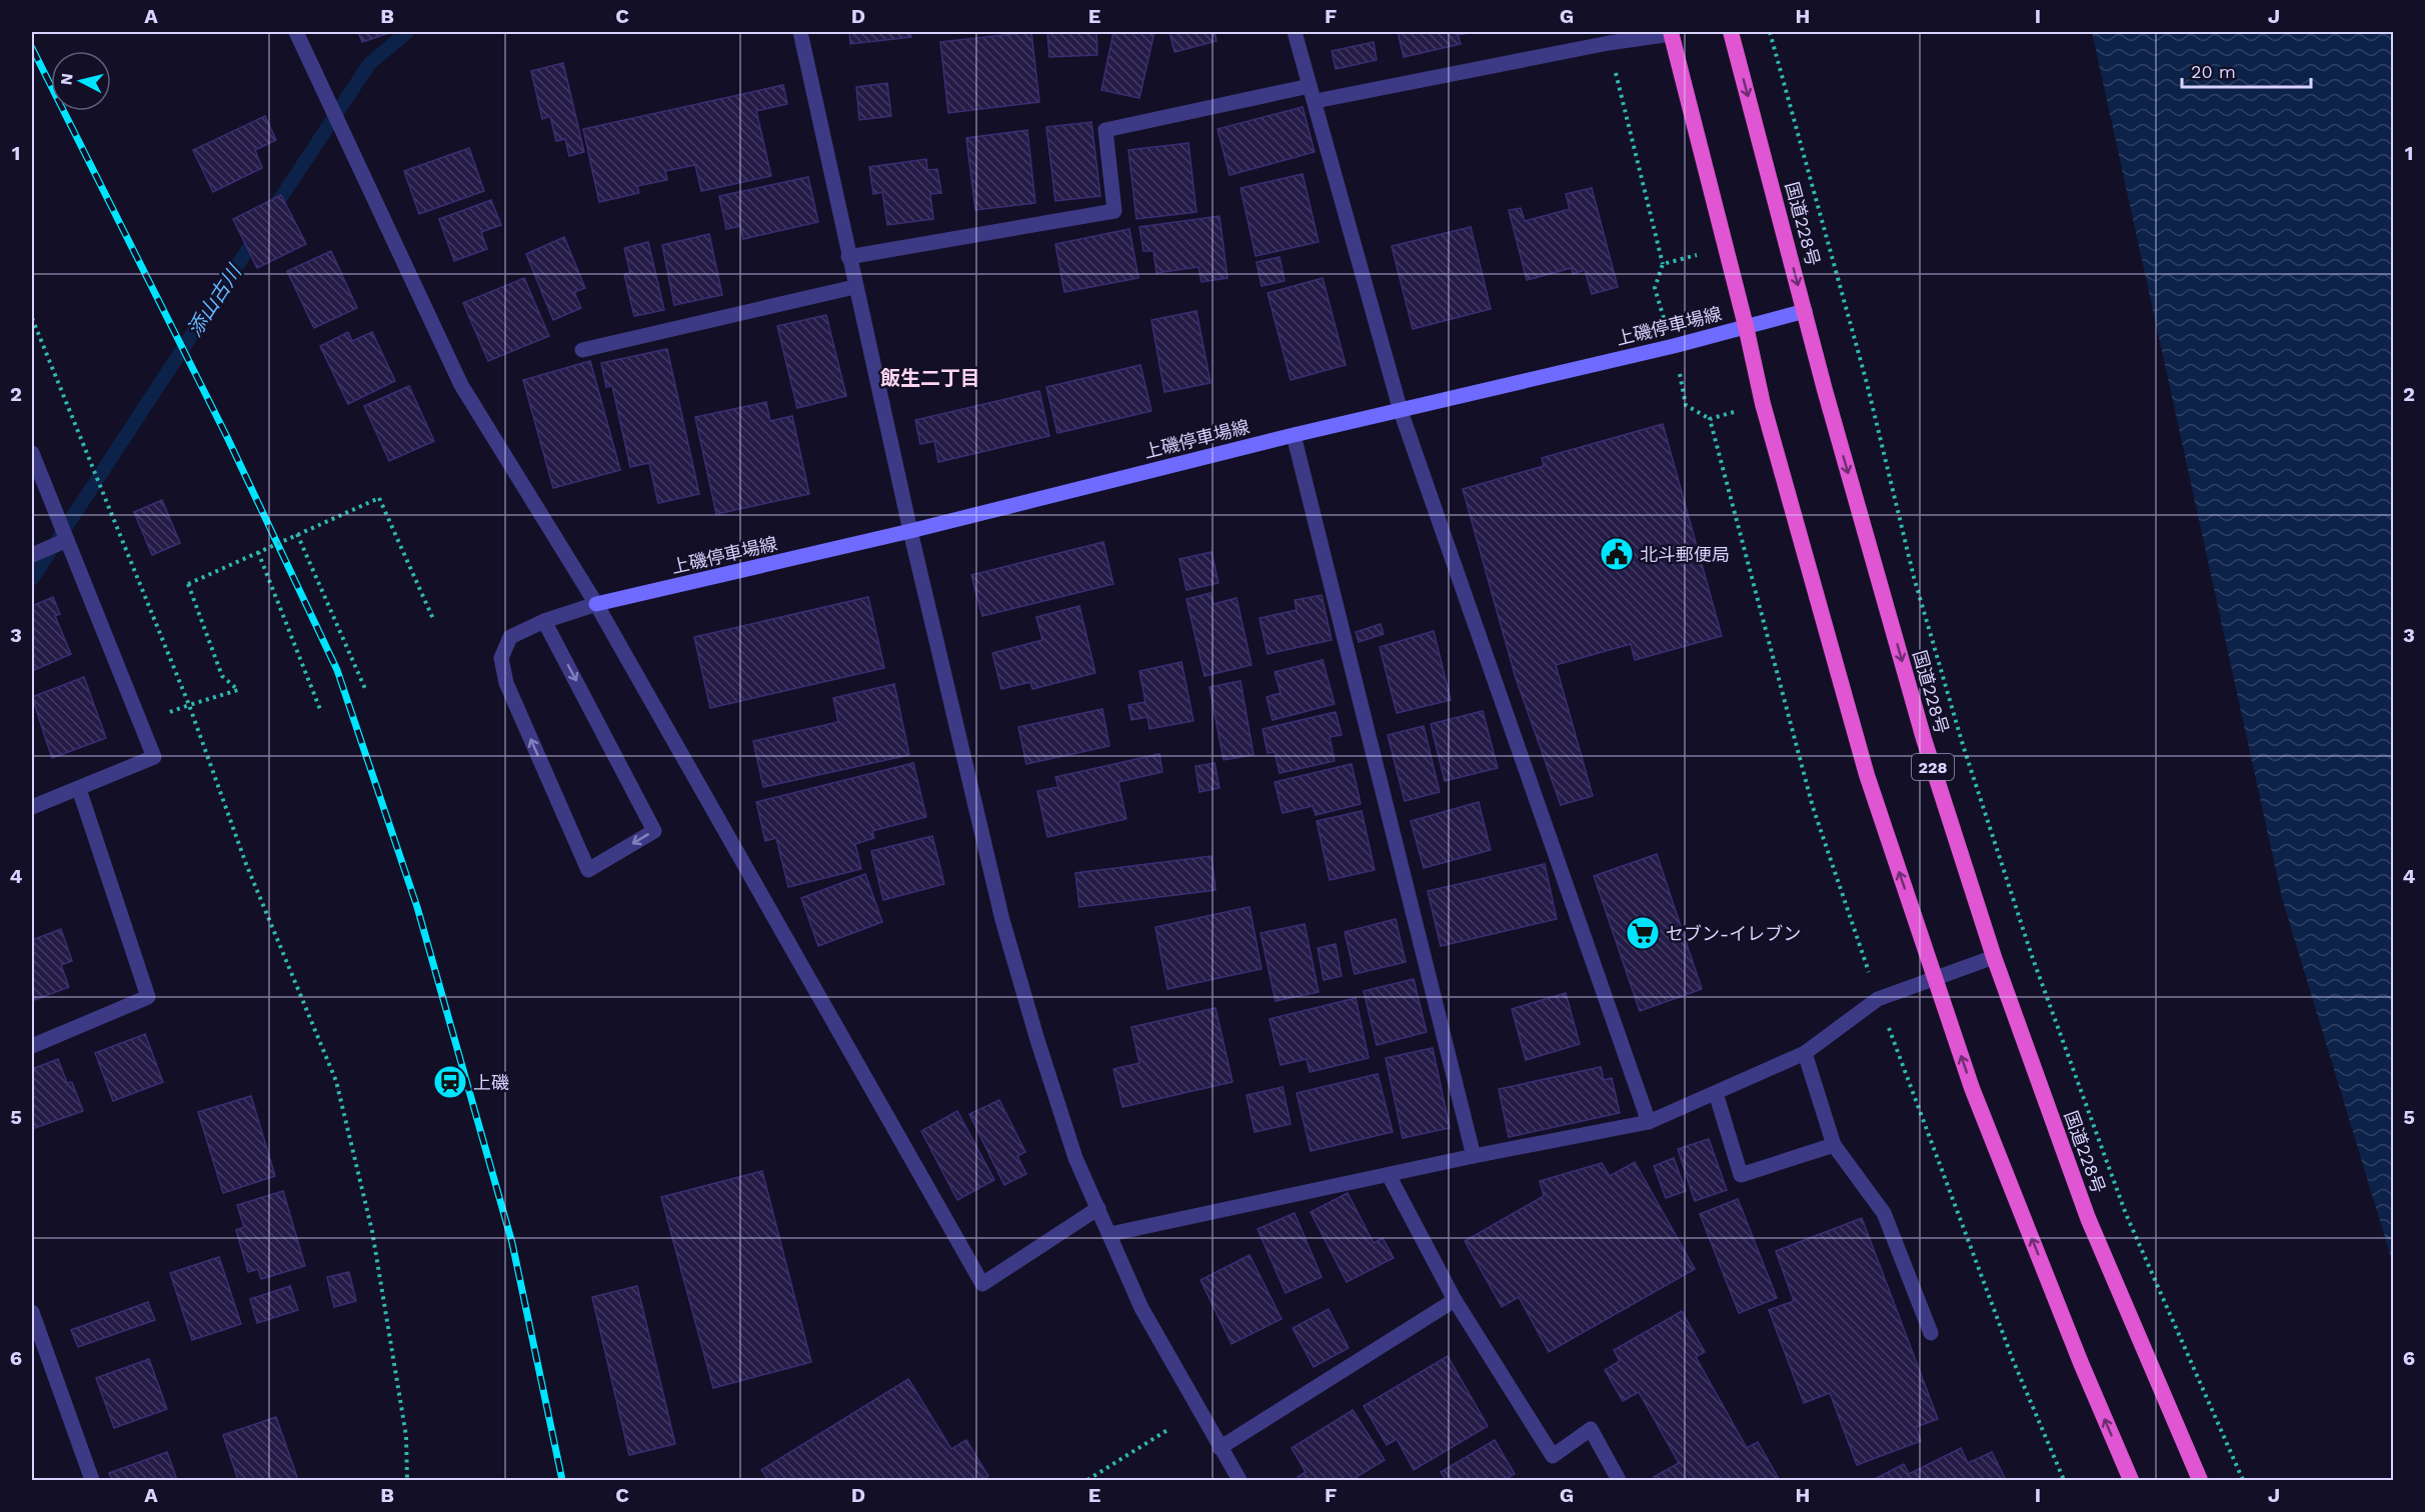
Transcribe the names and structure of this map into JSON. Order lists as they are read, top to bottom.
{
  "streets": {
    "highway": ["国道228号", "228"],
    "main road": ["上磯停車場線"]
  },
  "crossings": [
    ["国道228号", "上磯停車場線"]
  ],
  "districts": ["飯生二丁目"],
  "water": ["添山古川"],
  "places": {
    "public building": ["北斗郵便局"],
    "supermarket": ["セブン-イレブン"],
    "station": ["上磯"]
  },
  "scale_bar": "20 m",
  "north": "left",
  "grid": {
    "columns": [
      "A",
      "B",
      "C",
      "D",
      "E",
      "F",
      "G",
      "H",
      "I",
      "J"
    ],
    "rows": [
      "1",
      "2",
      "3",
      "4",
      "5",
      "6"
    ]
  }
}
